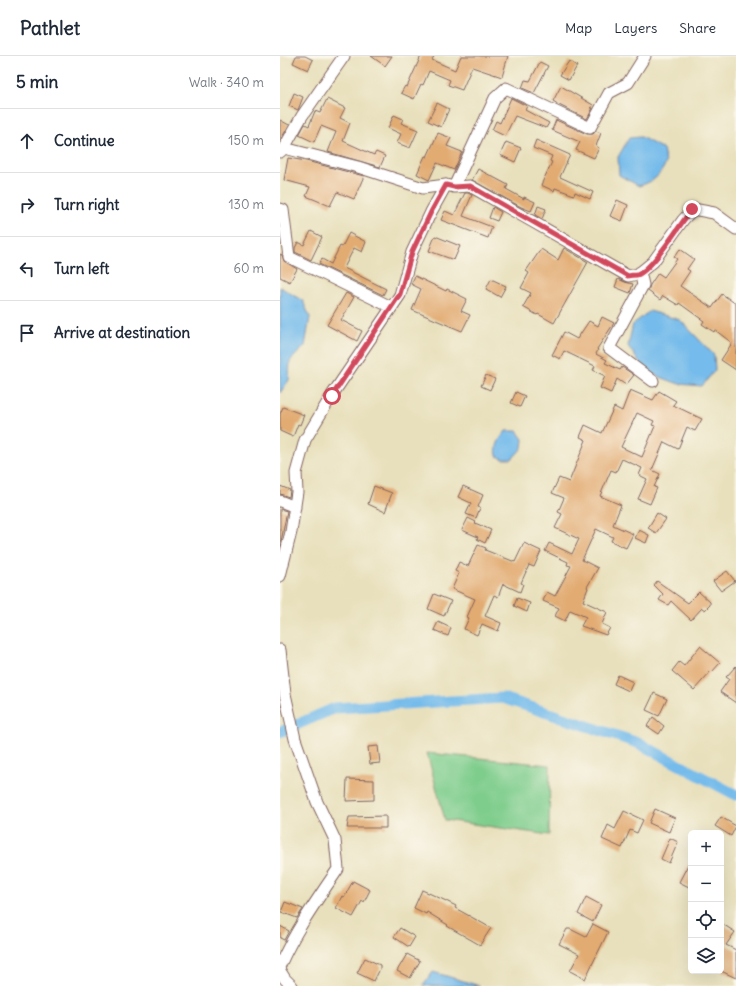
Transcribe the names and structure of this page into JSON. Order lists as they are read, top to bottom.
{
  "page": {
    "header": "Pathlet",
    "nav": ["Map", "Layers", "Share"],
    "heading": ["5 min", "Walk · 340 m"],
    "list": [
      ["Continue", "150 m"],
      ["Turn right", "130 m"],
      ["Turn left", "60 m"],
      "Arrive at destination"
    ],
    "map_buttons": ["+", "−"]
  }
}
